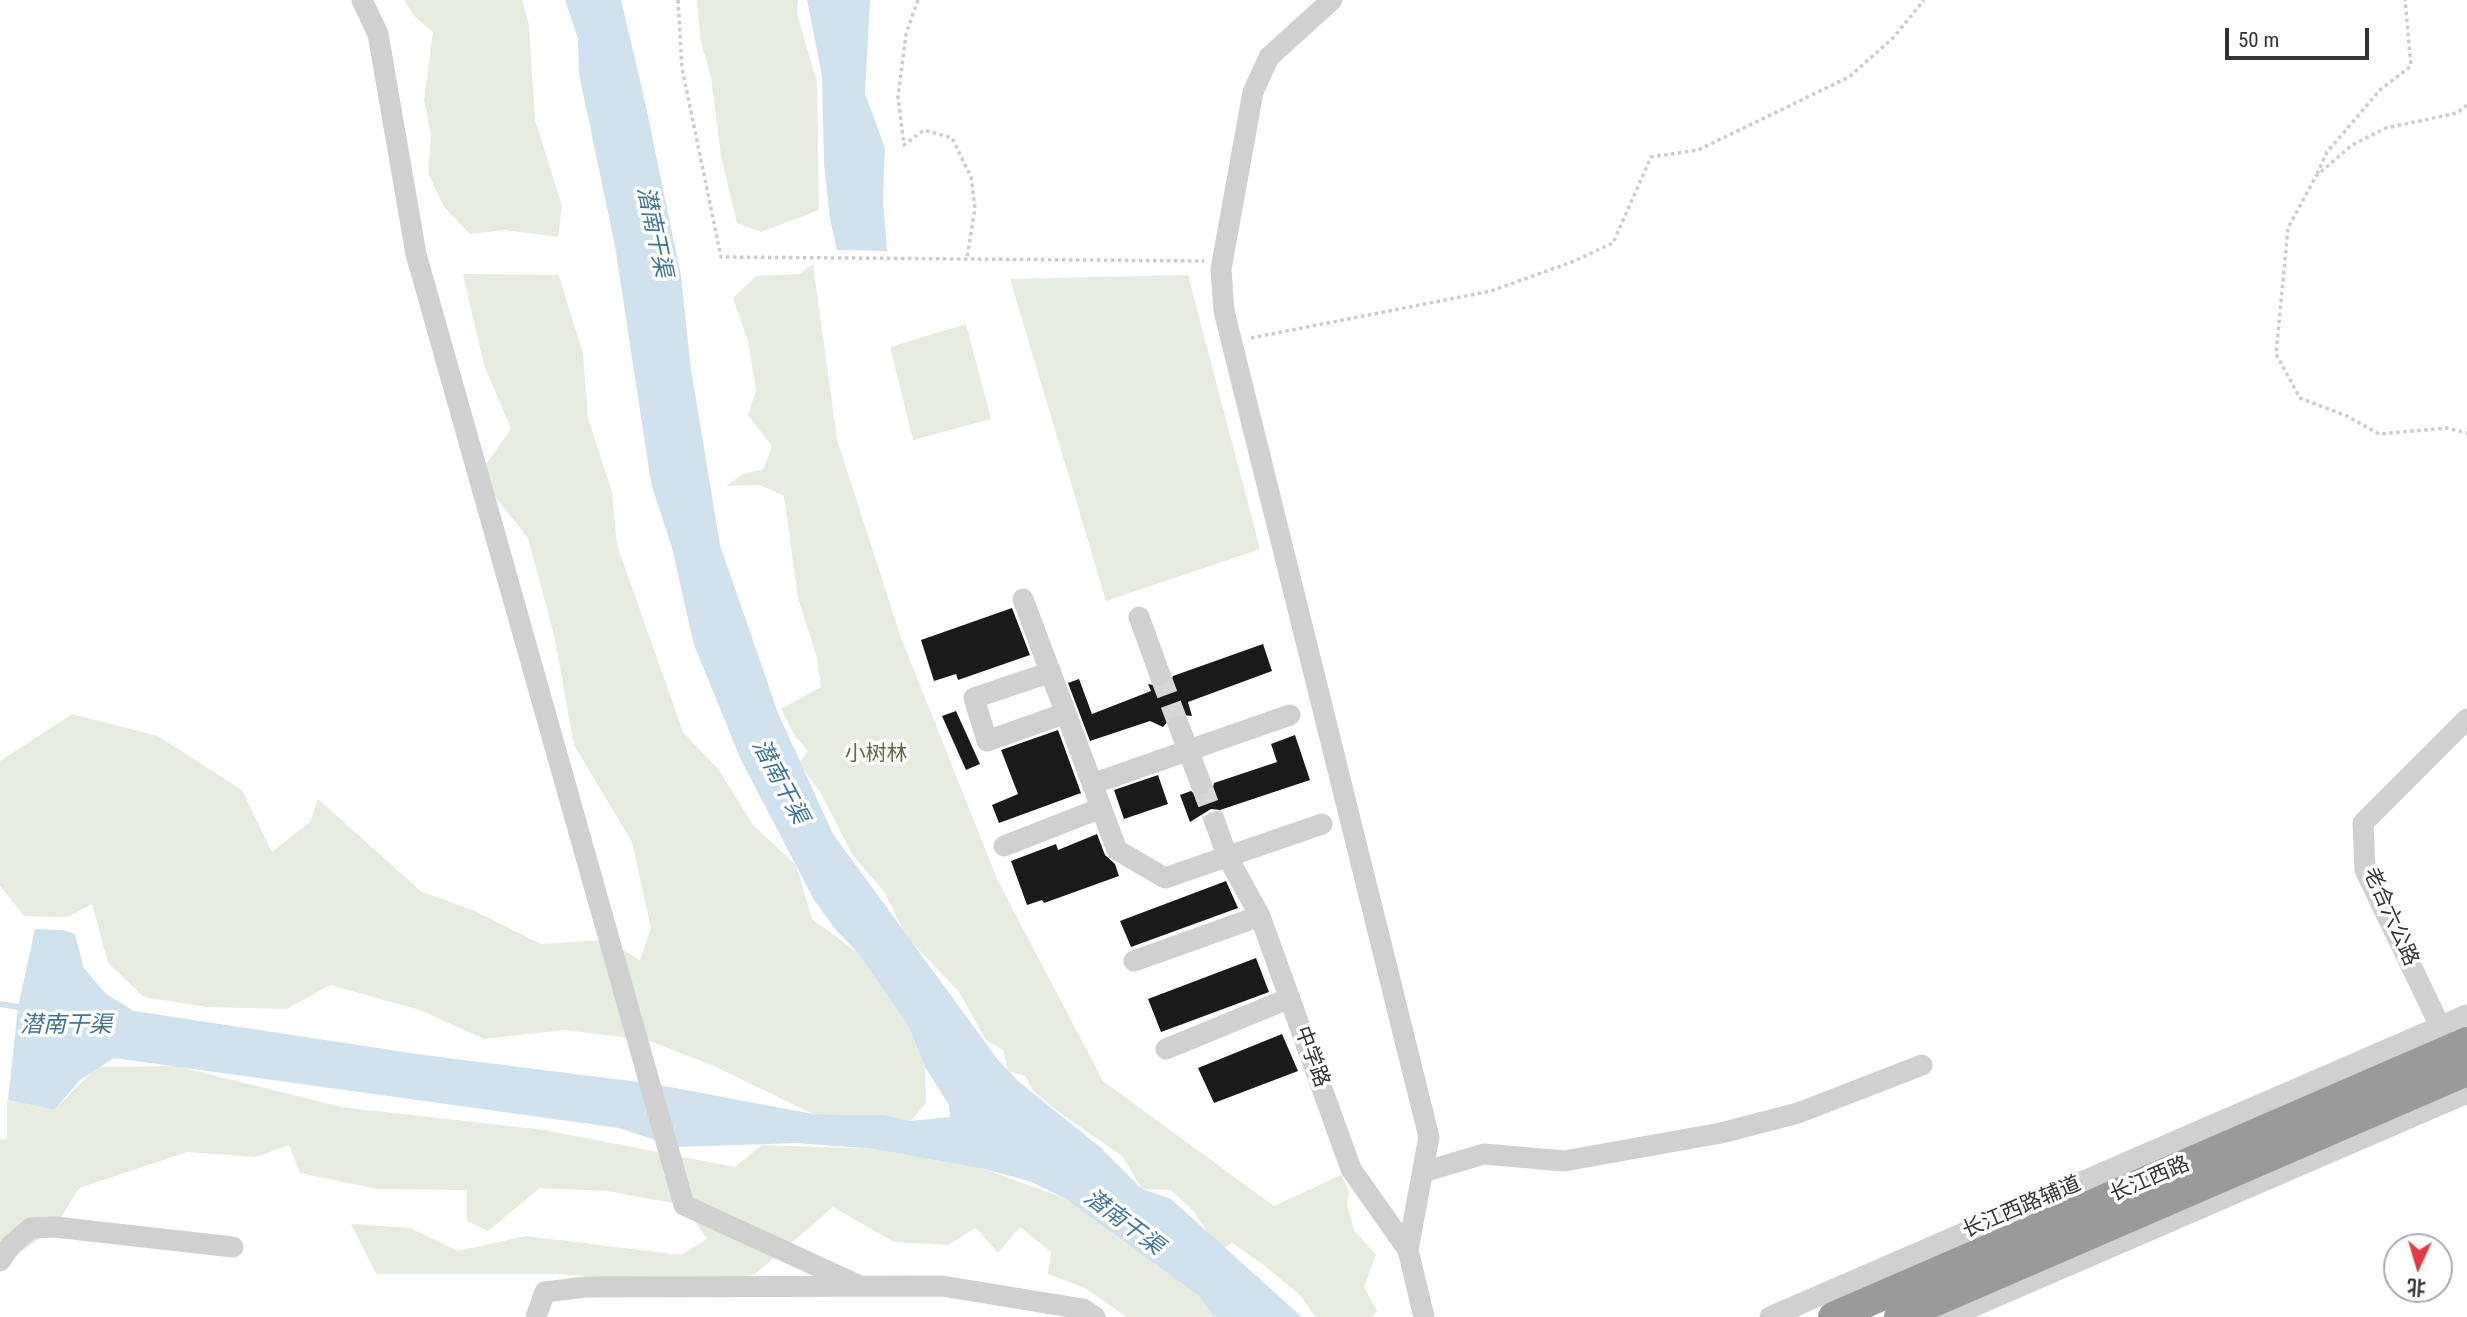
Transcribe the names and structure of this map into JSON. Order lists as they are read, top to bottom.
{
  "streets": {
    "highway": ["长江西路"],
    "street": ["老合六公路", "中学路", "长江西路辅道"]
  },
  "crossings": [
    ["老合六公路", "长江西路辅道"]
  ],
  "water": ["潜南干渠"],
  "parks": ["小树林"],
  "scale_bar": "50 m",
  "north": "bottom"
}
